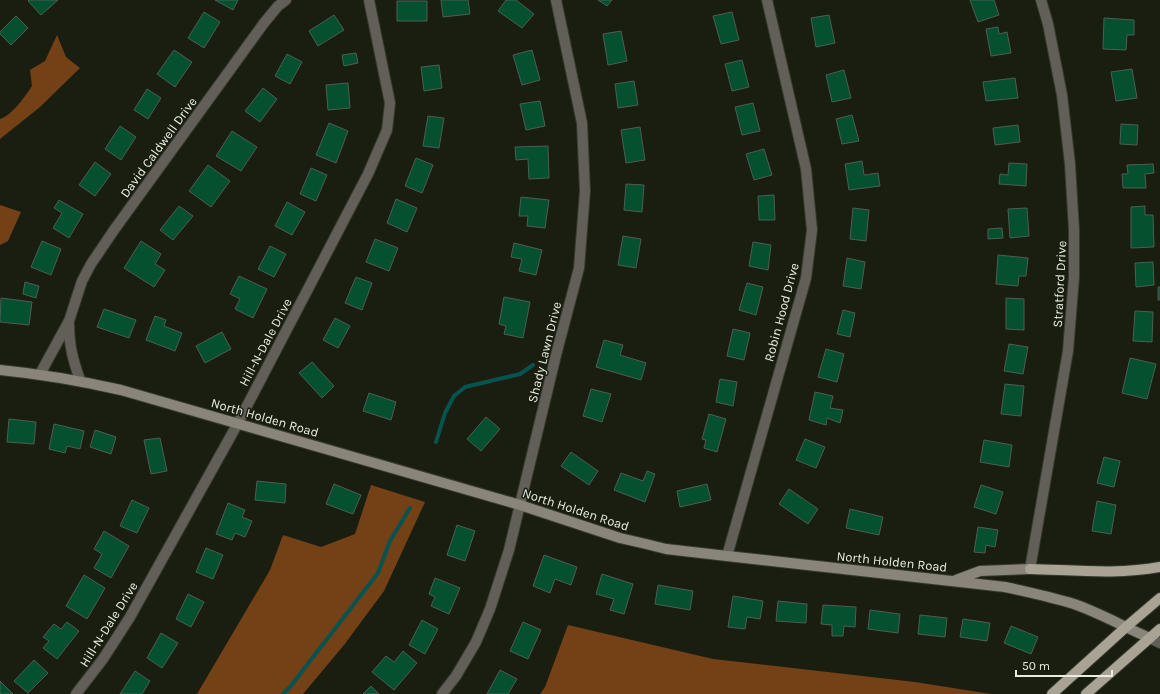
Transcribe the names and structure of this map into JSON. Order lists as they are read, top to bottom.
{
  "streets": {
    "main road": ["North Holden Road"],
    "street": [
      "David Caldwell Drive",
      "Stratford Drive",
      "Robin Hood Drive",
      "Hill-N-Dale Drive",
      "Shady Lawn Drive"
    ]
  },
  "crossings": [
    ["David Caldwell Drive", "North Holden Road"],
    ["Robin Hood Drive", "North Holden Road"],
    ["Hill-N-Dale Drive", "North Holden Road"],
    ["Shady Lawn Drive", "North Holden Road"]
  ],
  "scale_bar": "50 m"
}
